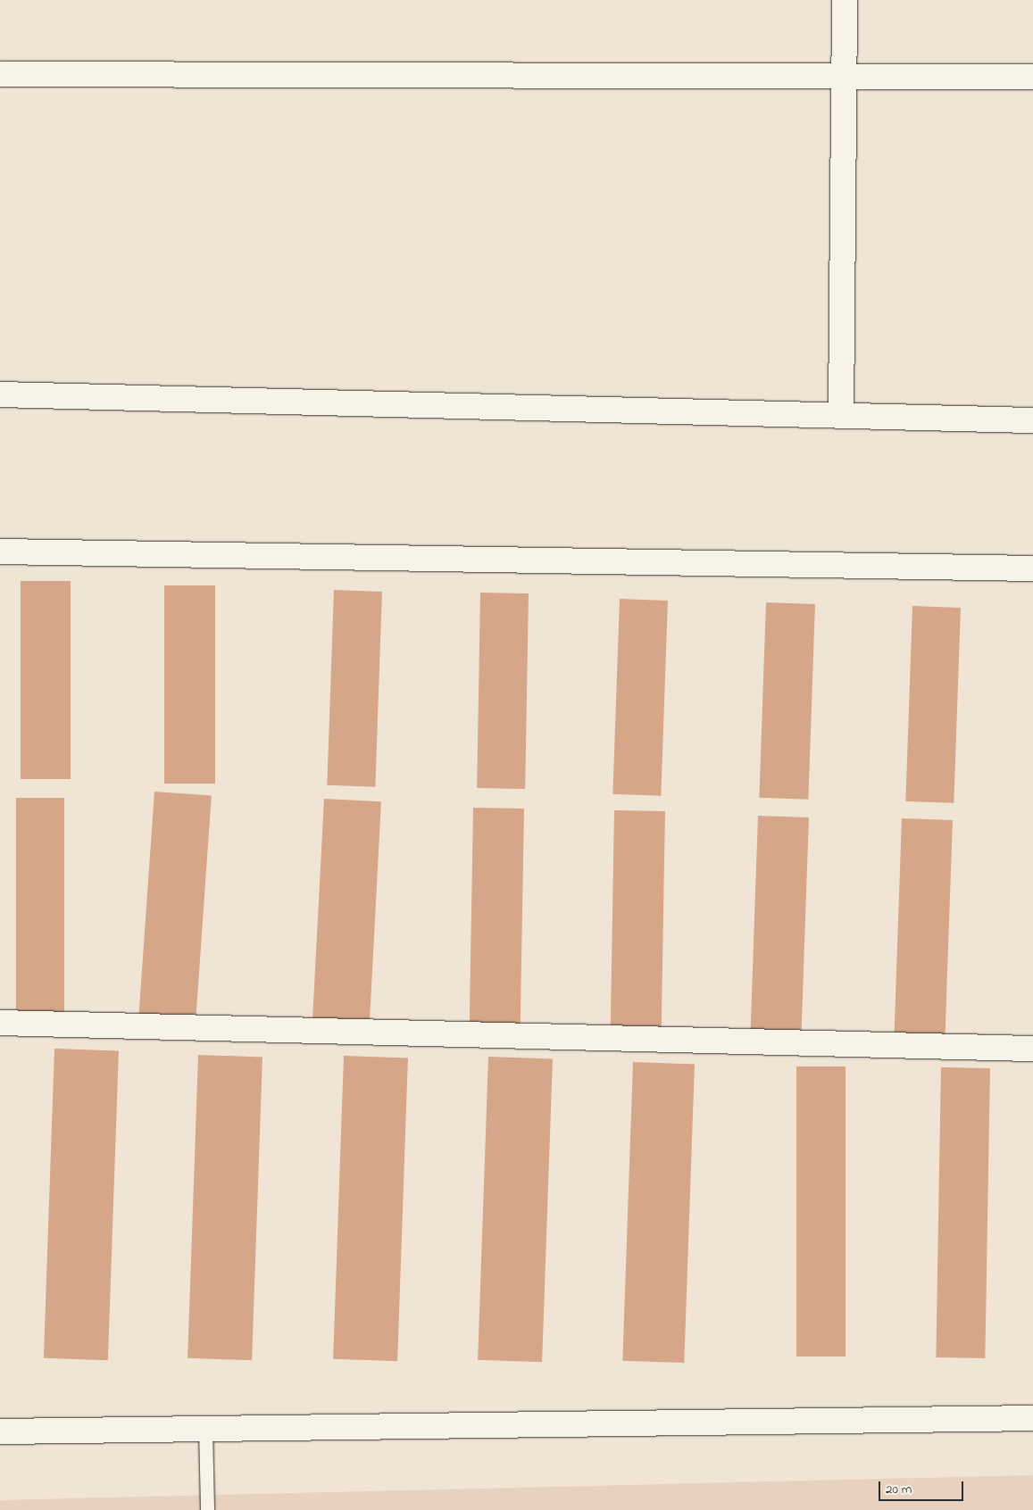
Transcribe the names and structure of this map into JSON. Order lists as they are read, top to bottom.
{
  "scale_bar": "20 m"
}
